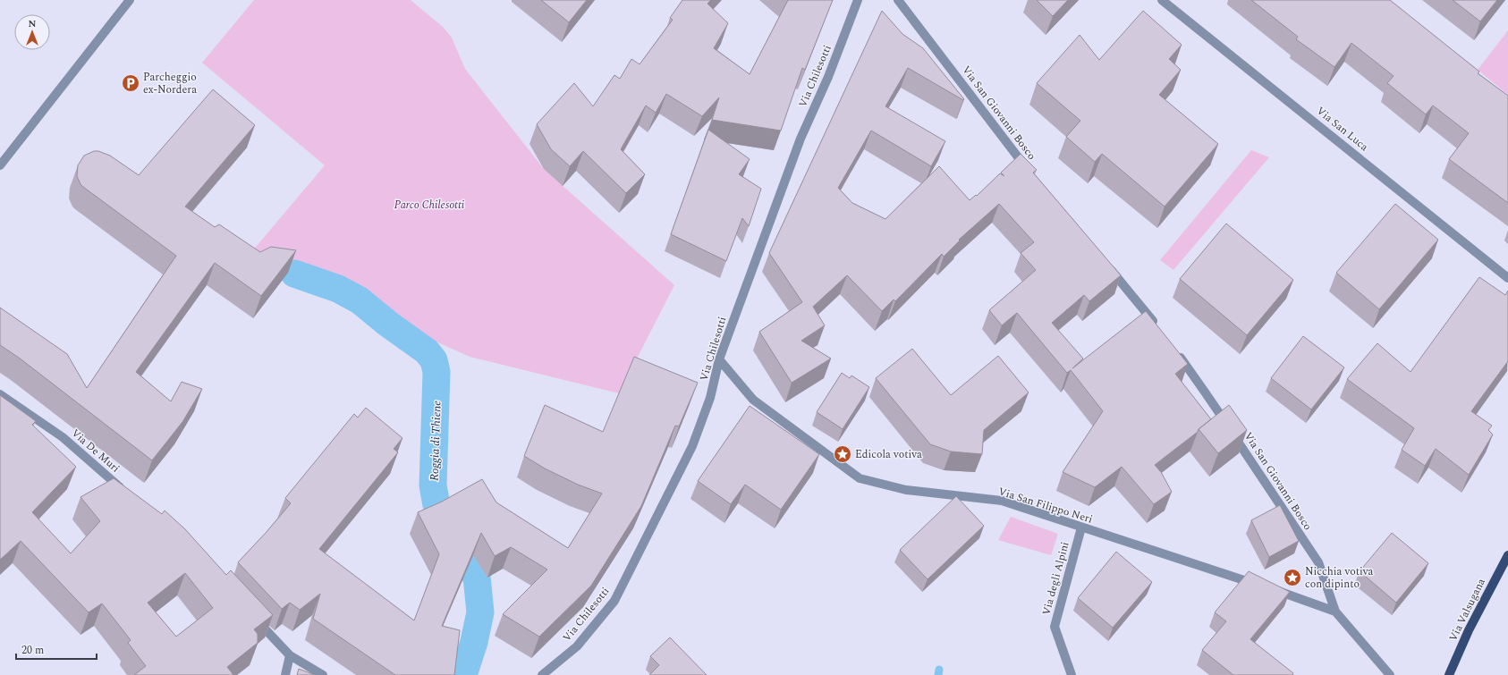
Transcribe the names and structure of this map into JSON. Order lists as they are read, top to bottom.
{
  "streets": {
    "main road": ["Via Valsugana"],
    "street": [
      "Via Chilesotti",
      "Via San Giovanni Bosco",
      "Via San Luca",
      "Via De Muri",
      "Via San Filippo Neri",
      "Via degli Alpini"
    ]
  },
  "crossings": [
    ["Via Chilesotti", "Via San Filippo Neri"],
    ["Via San Giovanni Bosco", "Via San Filippo Neri"],
    ["Via San Filippo Neri", "Via degli Alpini"]
  ],
  "water": ["Roggia di Thiene"],
  "parks": ["Parco Chilesotti"],
  "places": {
    "parking": ["Parcheggio ex-Nordera"],
    "place": ["Edicola votiva", "Nicchia votiva con dipinto"]
  },
  "scale_bar": "20 m",
  "north": "top"
}
